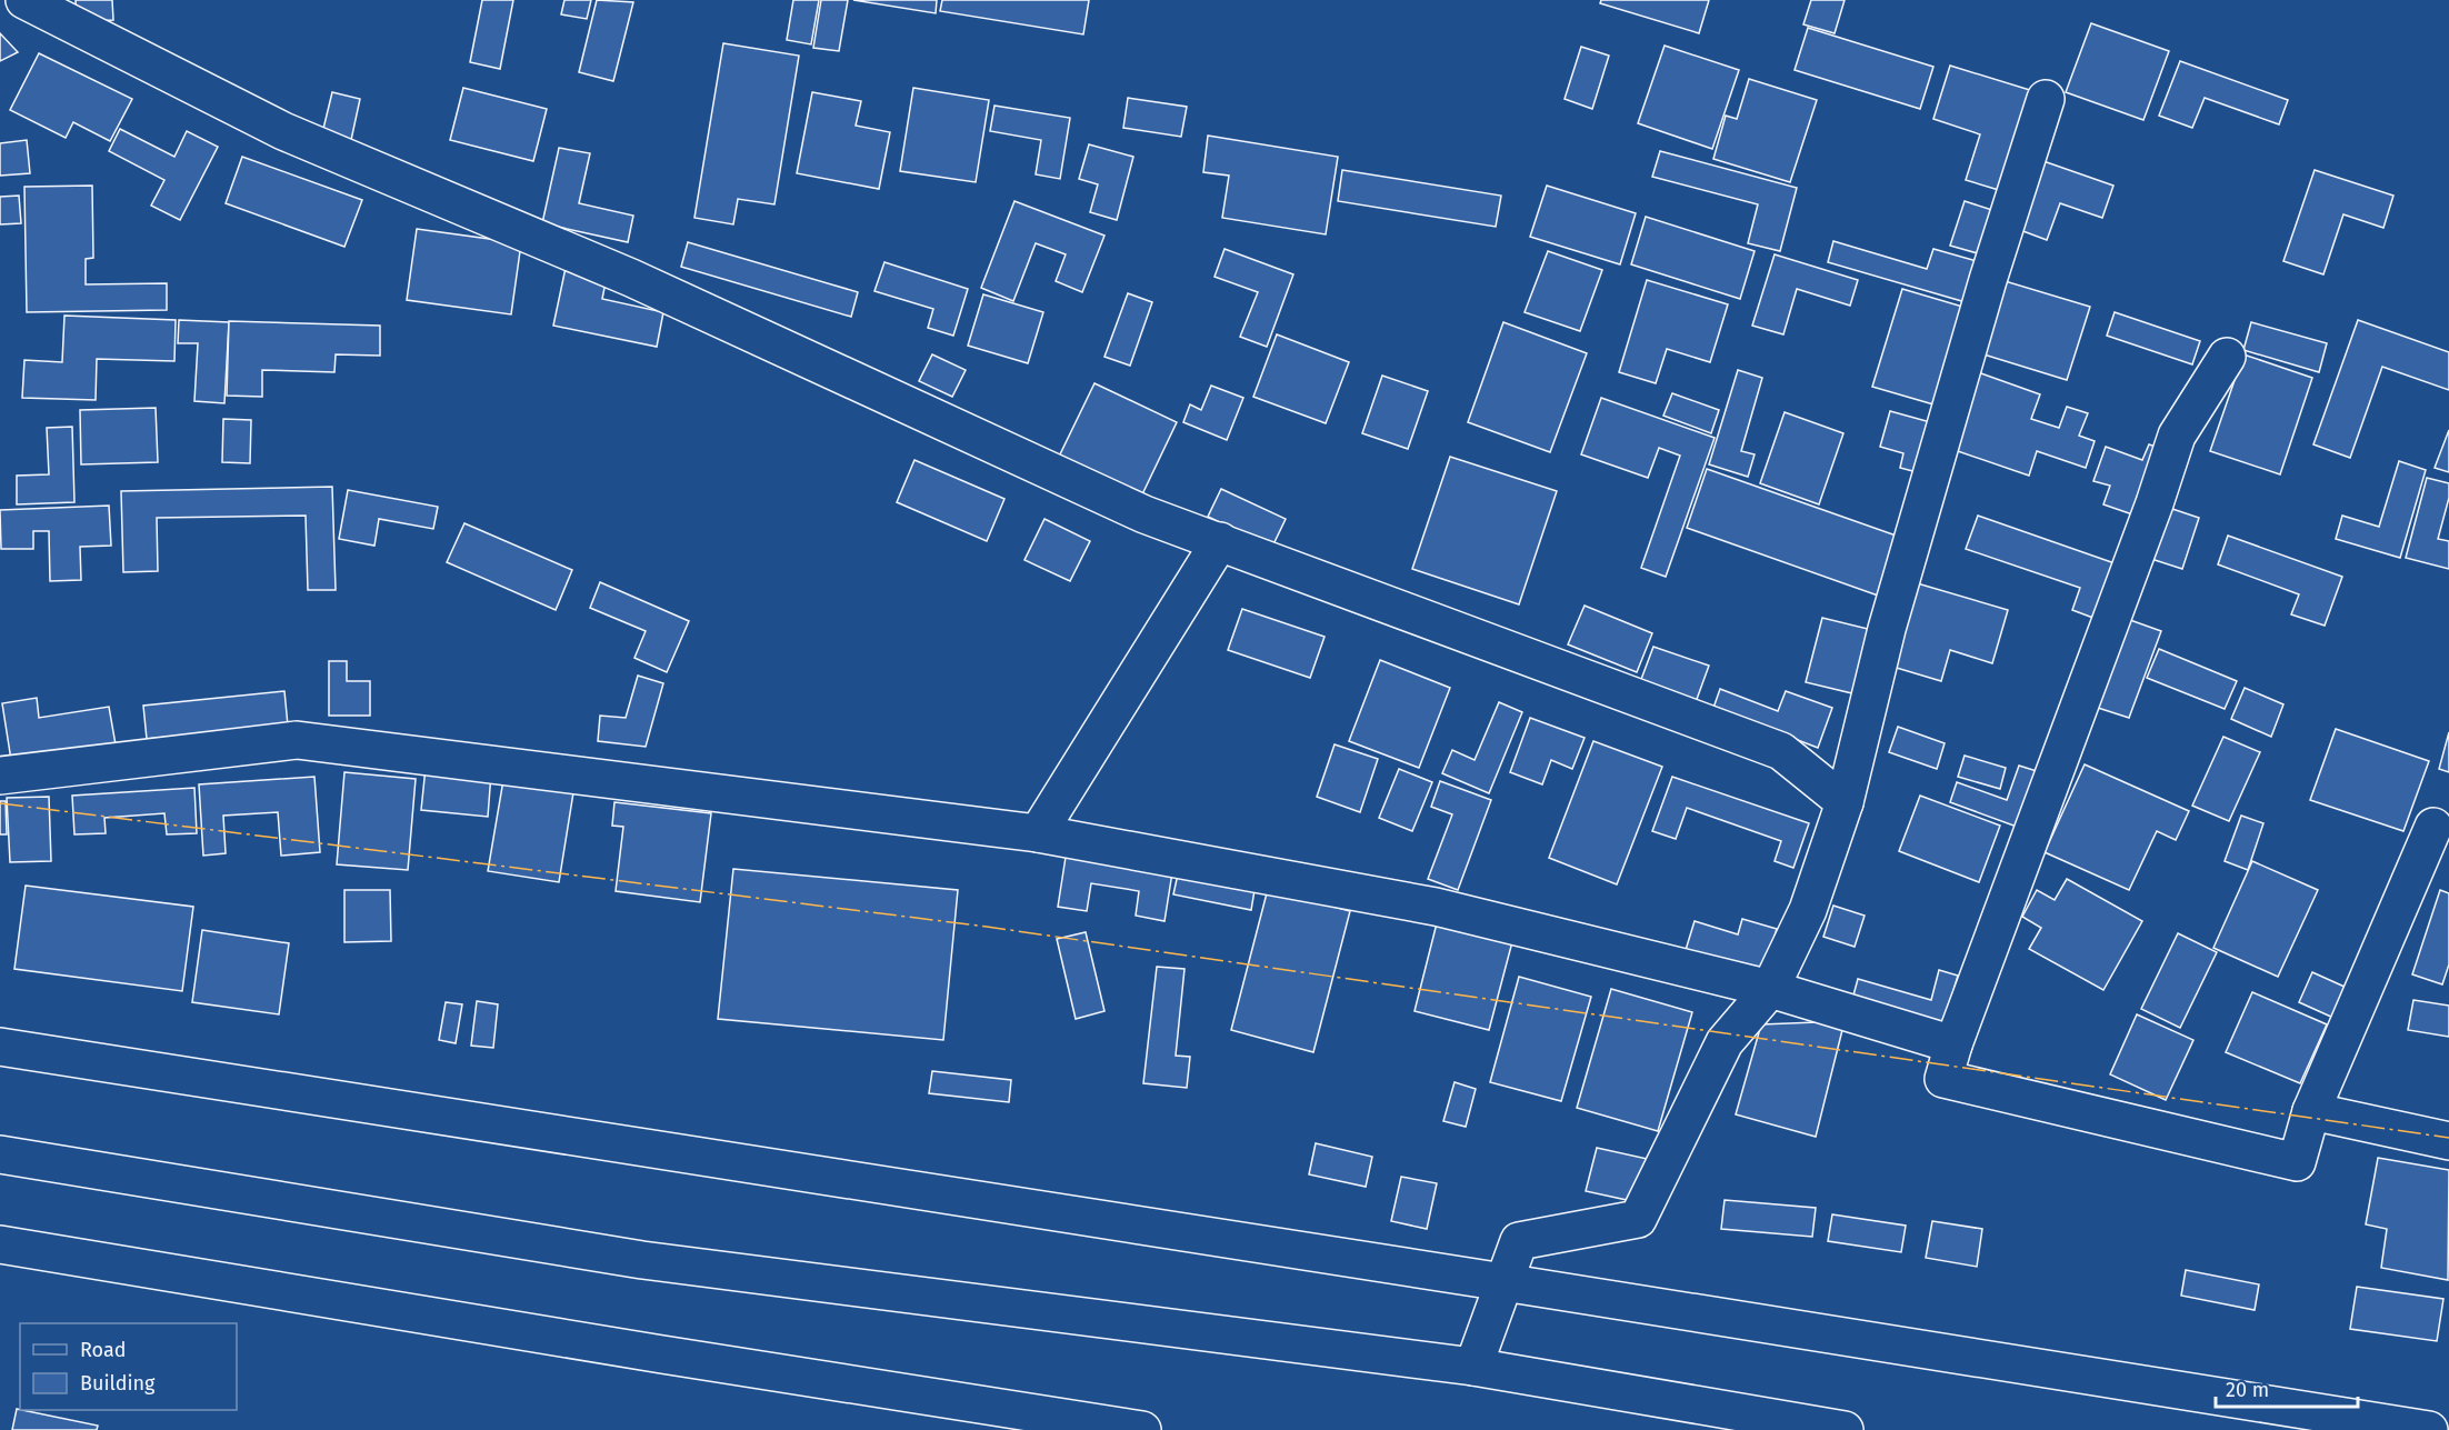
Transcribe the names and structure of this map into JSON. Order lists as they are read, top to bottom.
{
  "legend": ["Road", "Building"],
  "scale_bar": "20 m"
}
